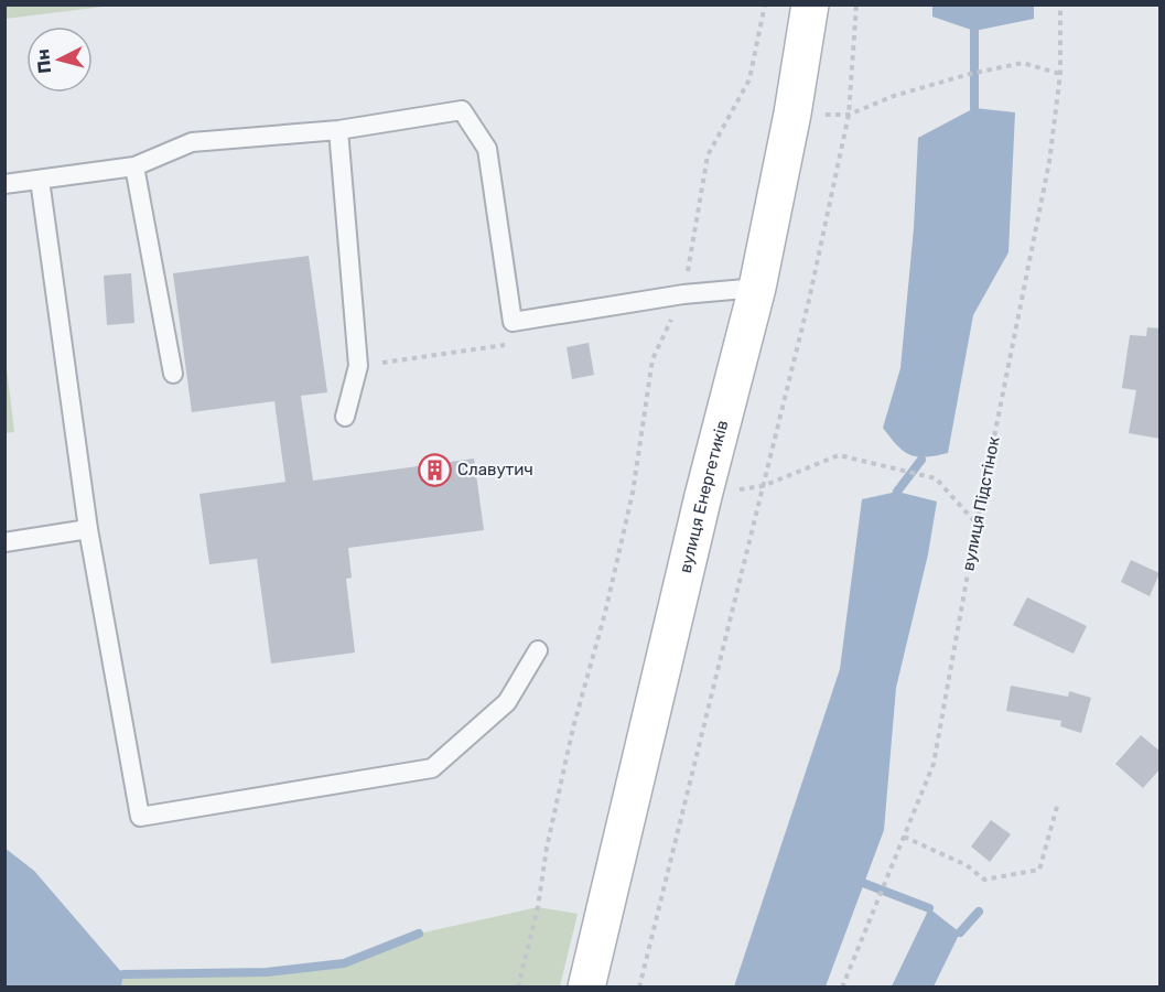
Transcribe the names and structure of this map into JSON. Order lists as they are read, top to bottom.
{
  "streets": {
    "main road": ["вулиця Енергетиків"],
    "path": ["вулиця Підстінок"]
  },
  "places": {
    "building": ["Славутич"]
  },
  "north": "left"
}
